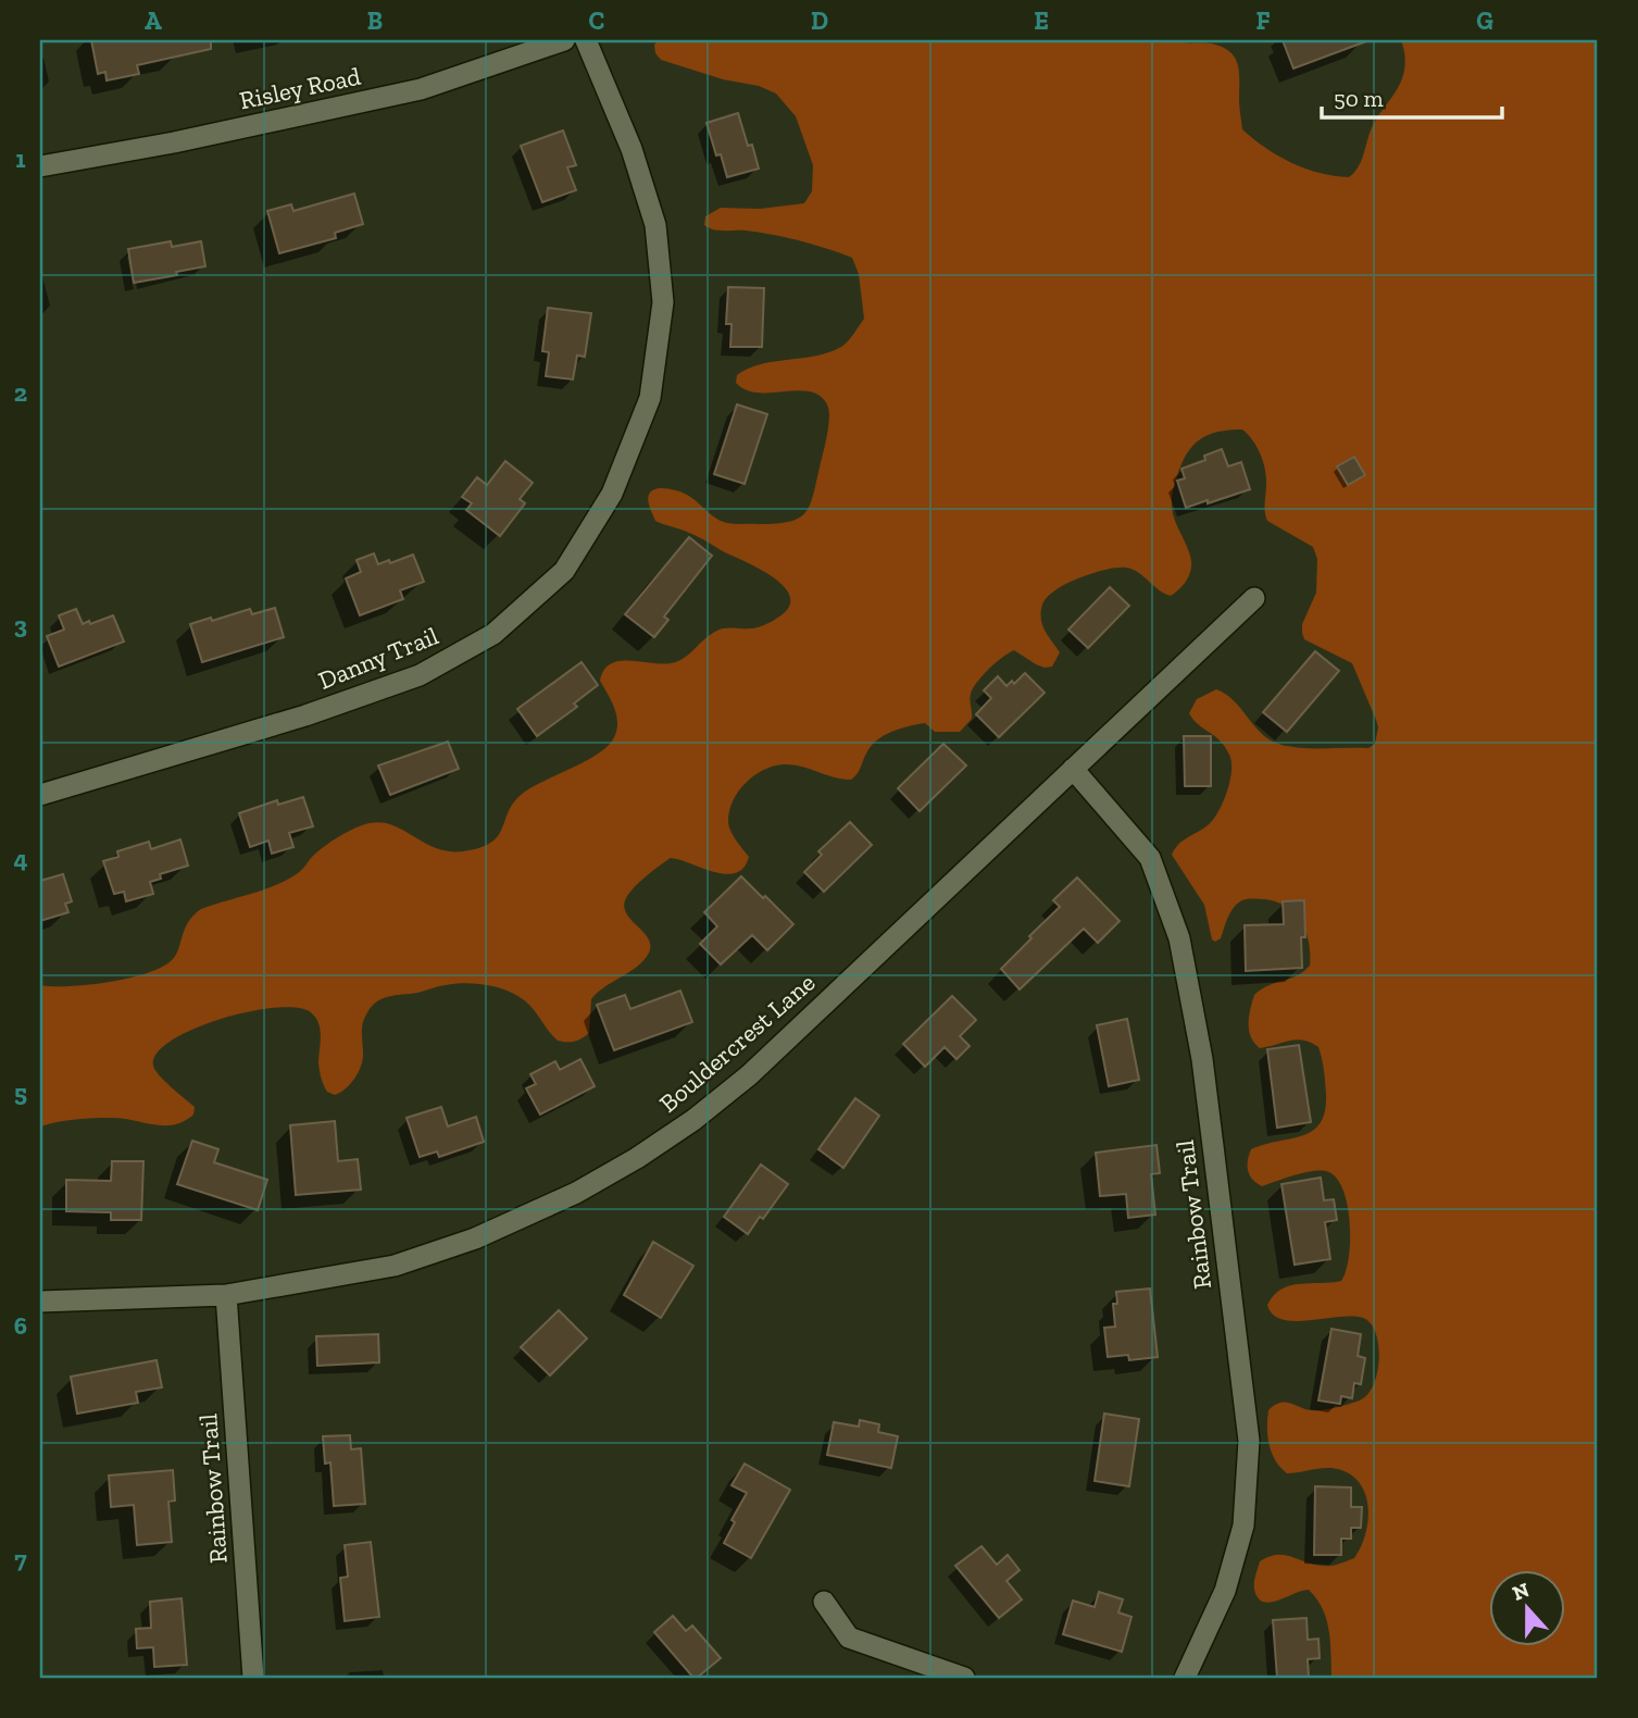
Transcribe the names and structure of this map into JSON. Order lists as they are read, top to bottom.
{
  "streets": {
    "street": [
      "Risley Road",
      "Danny Trail",
      "Bouldercrest Lane",
      "Rainbow Trail"
    ]
  },
  "crossings": [
    ["Bouldercrest Lane", "Rainbow Trail"]
  ],
  "scale_bar": "50 m",
  "north": "top",
  "grid": {
    "columns": [
      "A",
      "B",
      "C",
      "D",
      "E",
      "F",
      "G"
    ],
    "rows": [
      "1",
      "2",
      "3",
      "4",
      "5",
      "6",
      "7"
    ]
  }
}
